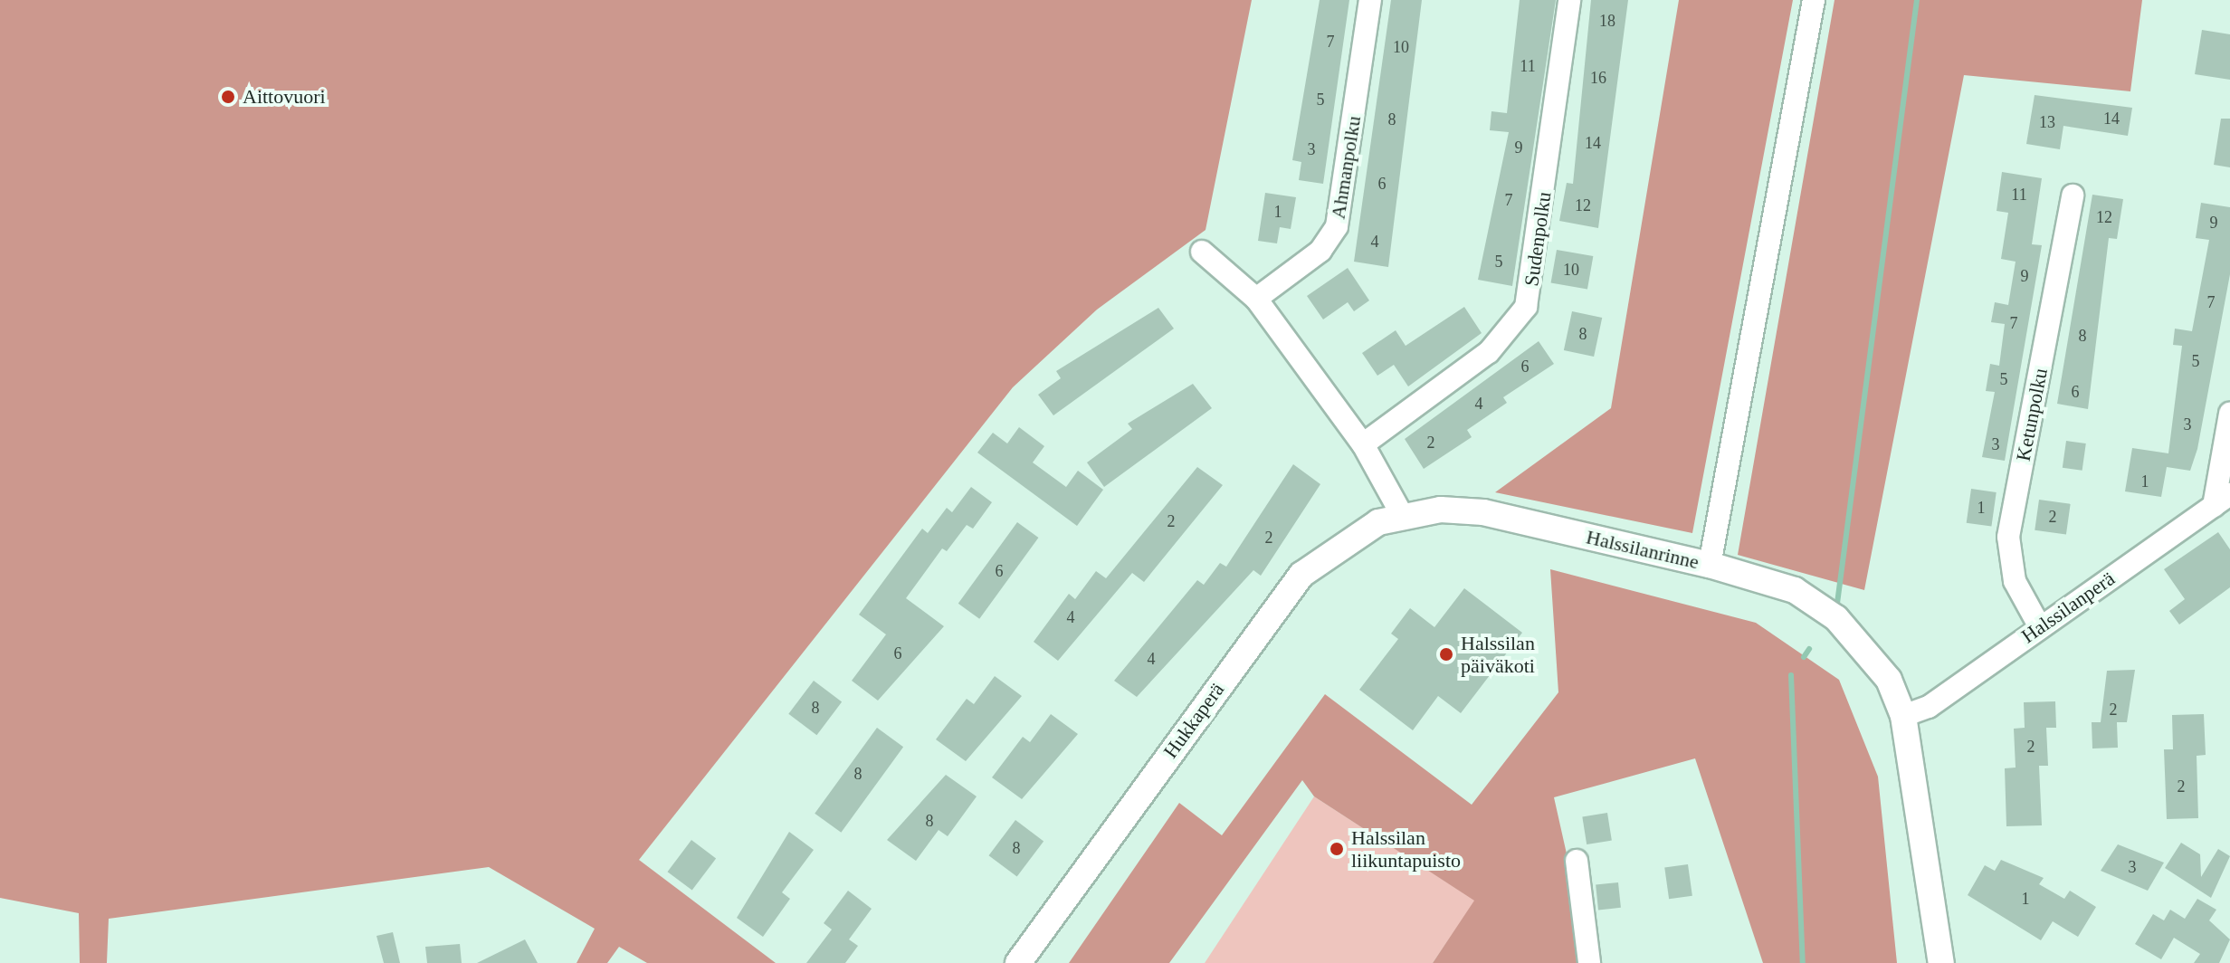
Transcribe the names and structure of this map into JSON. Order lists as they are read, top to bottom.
{
  "streets": {
    "street": [
      "Ahmanpolku",
      "Sudenpolku",
      "Ketunpolku",
      "Halssilanrinne",
      "Halssilanperä",
      "Hukkaperä"
    ]
  },
  "crossings": [
    ["Ketunpolku", "Halssilanperä"],
    ["Halssilanrinne", "Halssilanperä"],
    ["Halssilanrinne", "Hukkaperä"]
  ],
  "places": ["Aittovuori", "Halssilan päiväkoti", "Halssilan liikuntapuisto"],
  "house_numbers": [
    "18",
    "7",
    "10",
    "11",
    "16",
    "5",
    "14",
    "8",
    "13",
    "14",
    "9",
    "3",
    "6",
    "11",
    "7",
    "12",
    "1",
    "12",
    "9",
    "4",
    "5",
    "10",
    "9",
    "7",
    "7",
    "8",
    "8",
    "5",
    "6",
    "5",
    "6",
    "4",
    "3",
    "2",
    "3",
    "1",
    "1",
    "2",
    "2",
    "2",
    "6",
    "4",
    "6",
    "4",
    "8",
    "2",
    "2",
    "8",
    "2",
    "8",
    "8",
    "3",
    "1"
  ]
}
